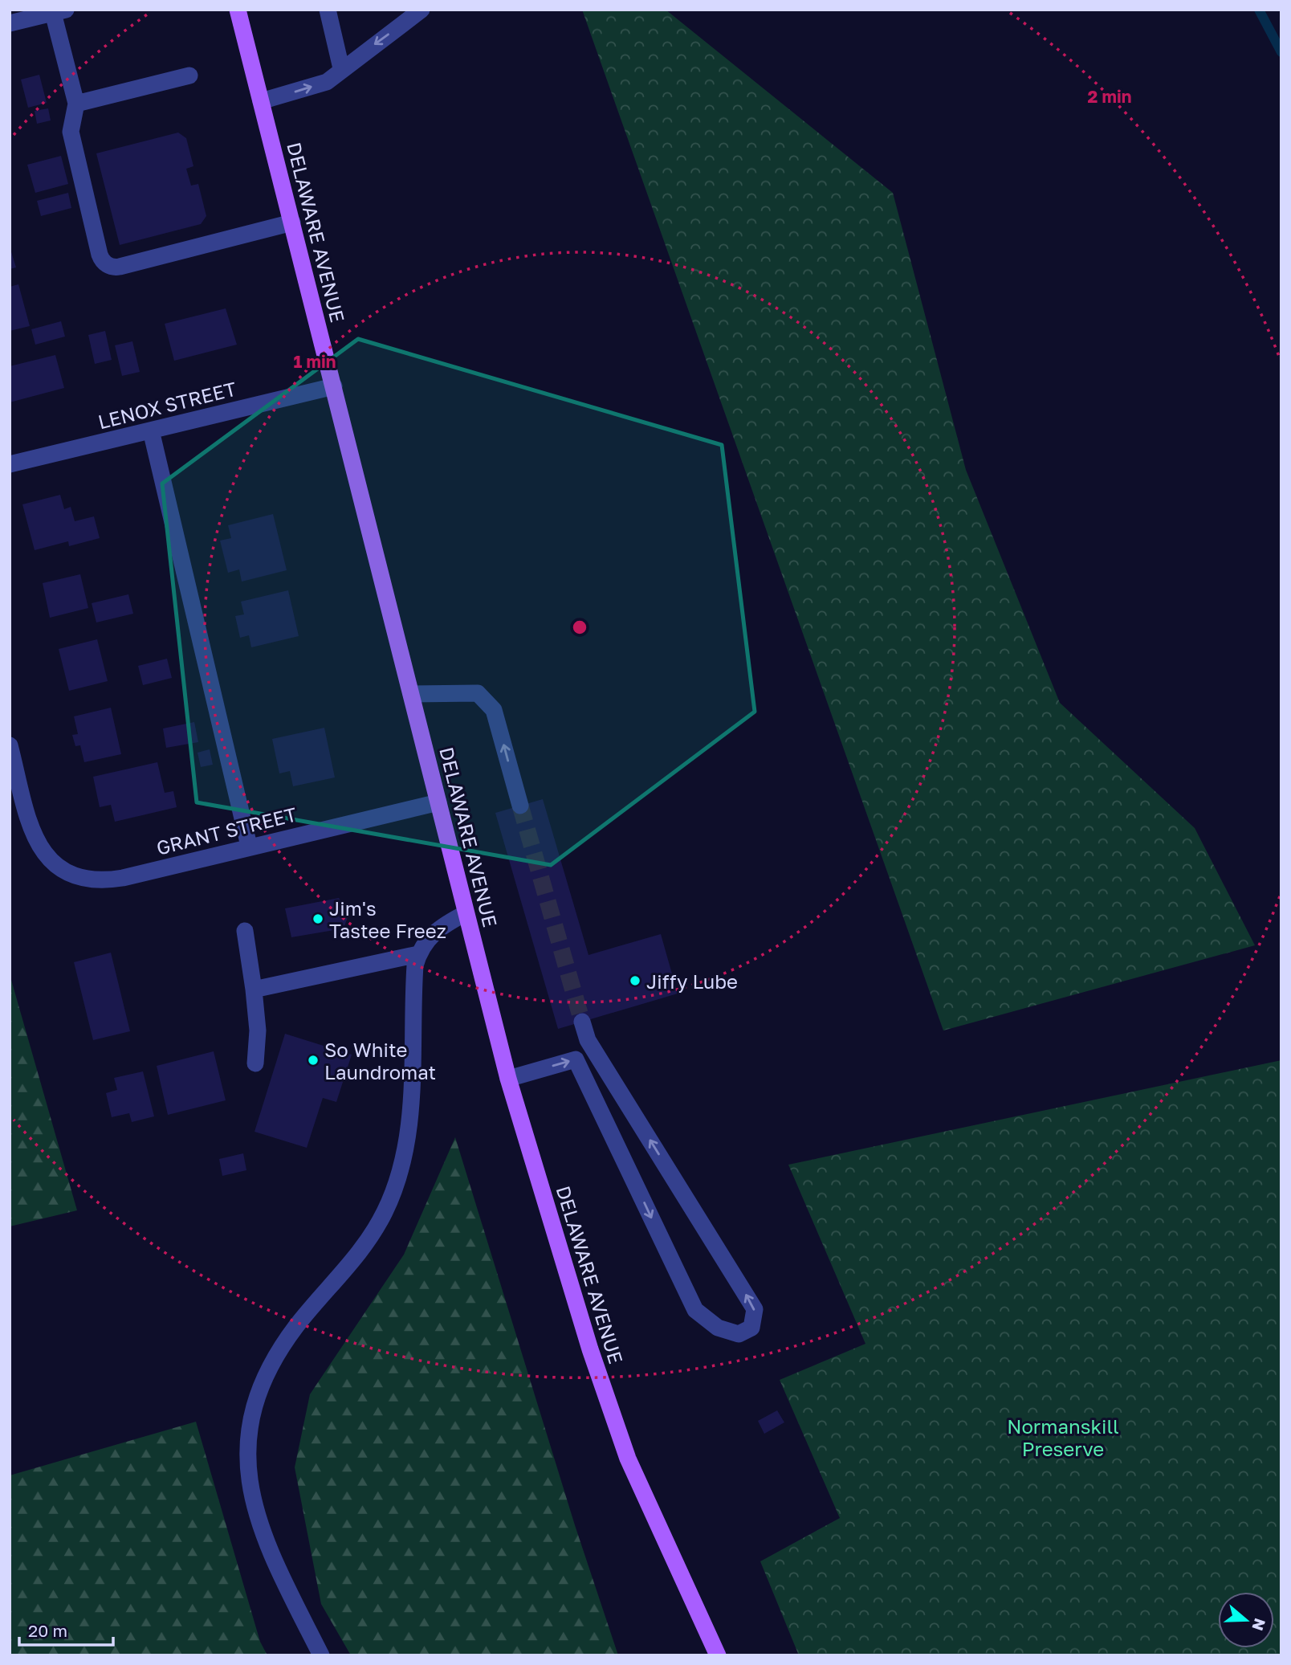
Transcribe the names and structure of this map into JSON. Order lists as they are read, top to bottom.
{
  "streets": {
    "main road": ["DELAWARE AVENUE"],
    "street": ["LENOX STREET", "GRANT STREET"]
  },
  "crossings": [
    ["DELAWARE AVENUE", "LENOX STREET"],
    ["DELAWARE AVENUE", "GRANT STREET"]
  ],
  "parks": ["Normanskill Preserve"],
  "places": ["Jim's Tastee Freez", "Jiffy Lube", "So White Laundromat"],
  "scale_bar": "20 m",
  "north": "right",
  "rings": ["2 min", "1 min"]
}
